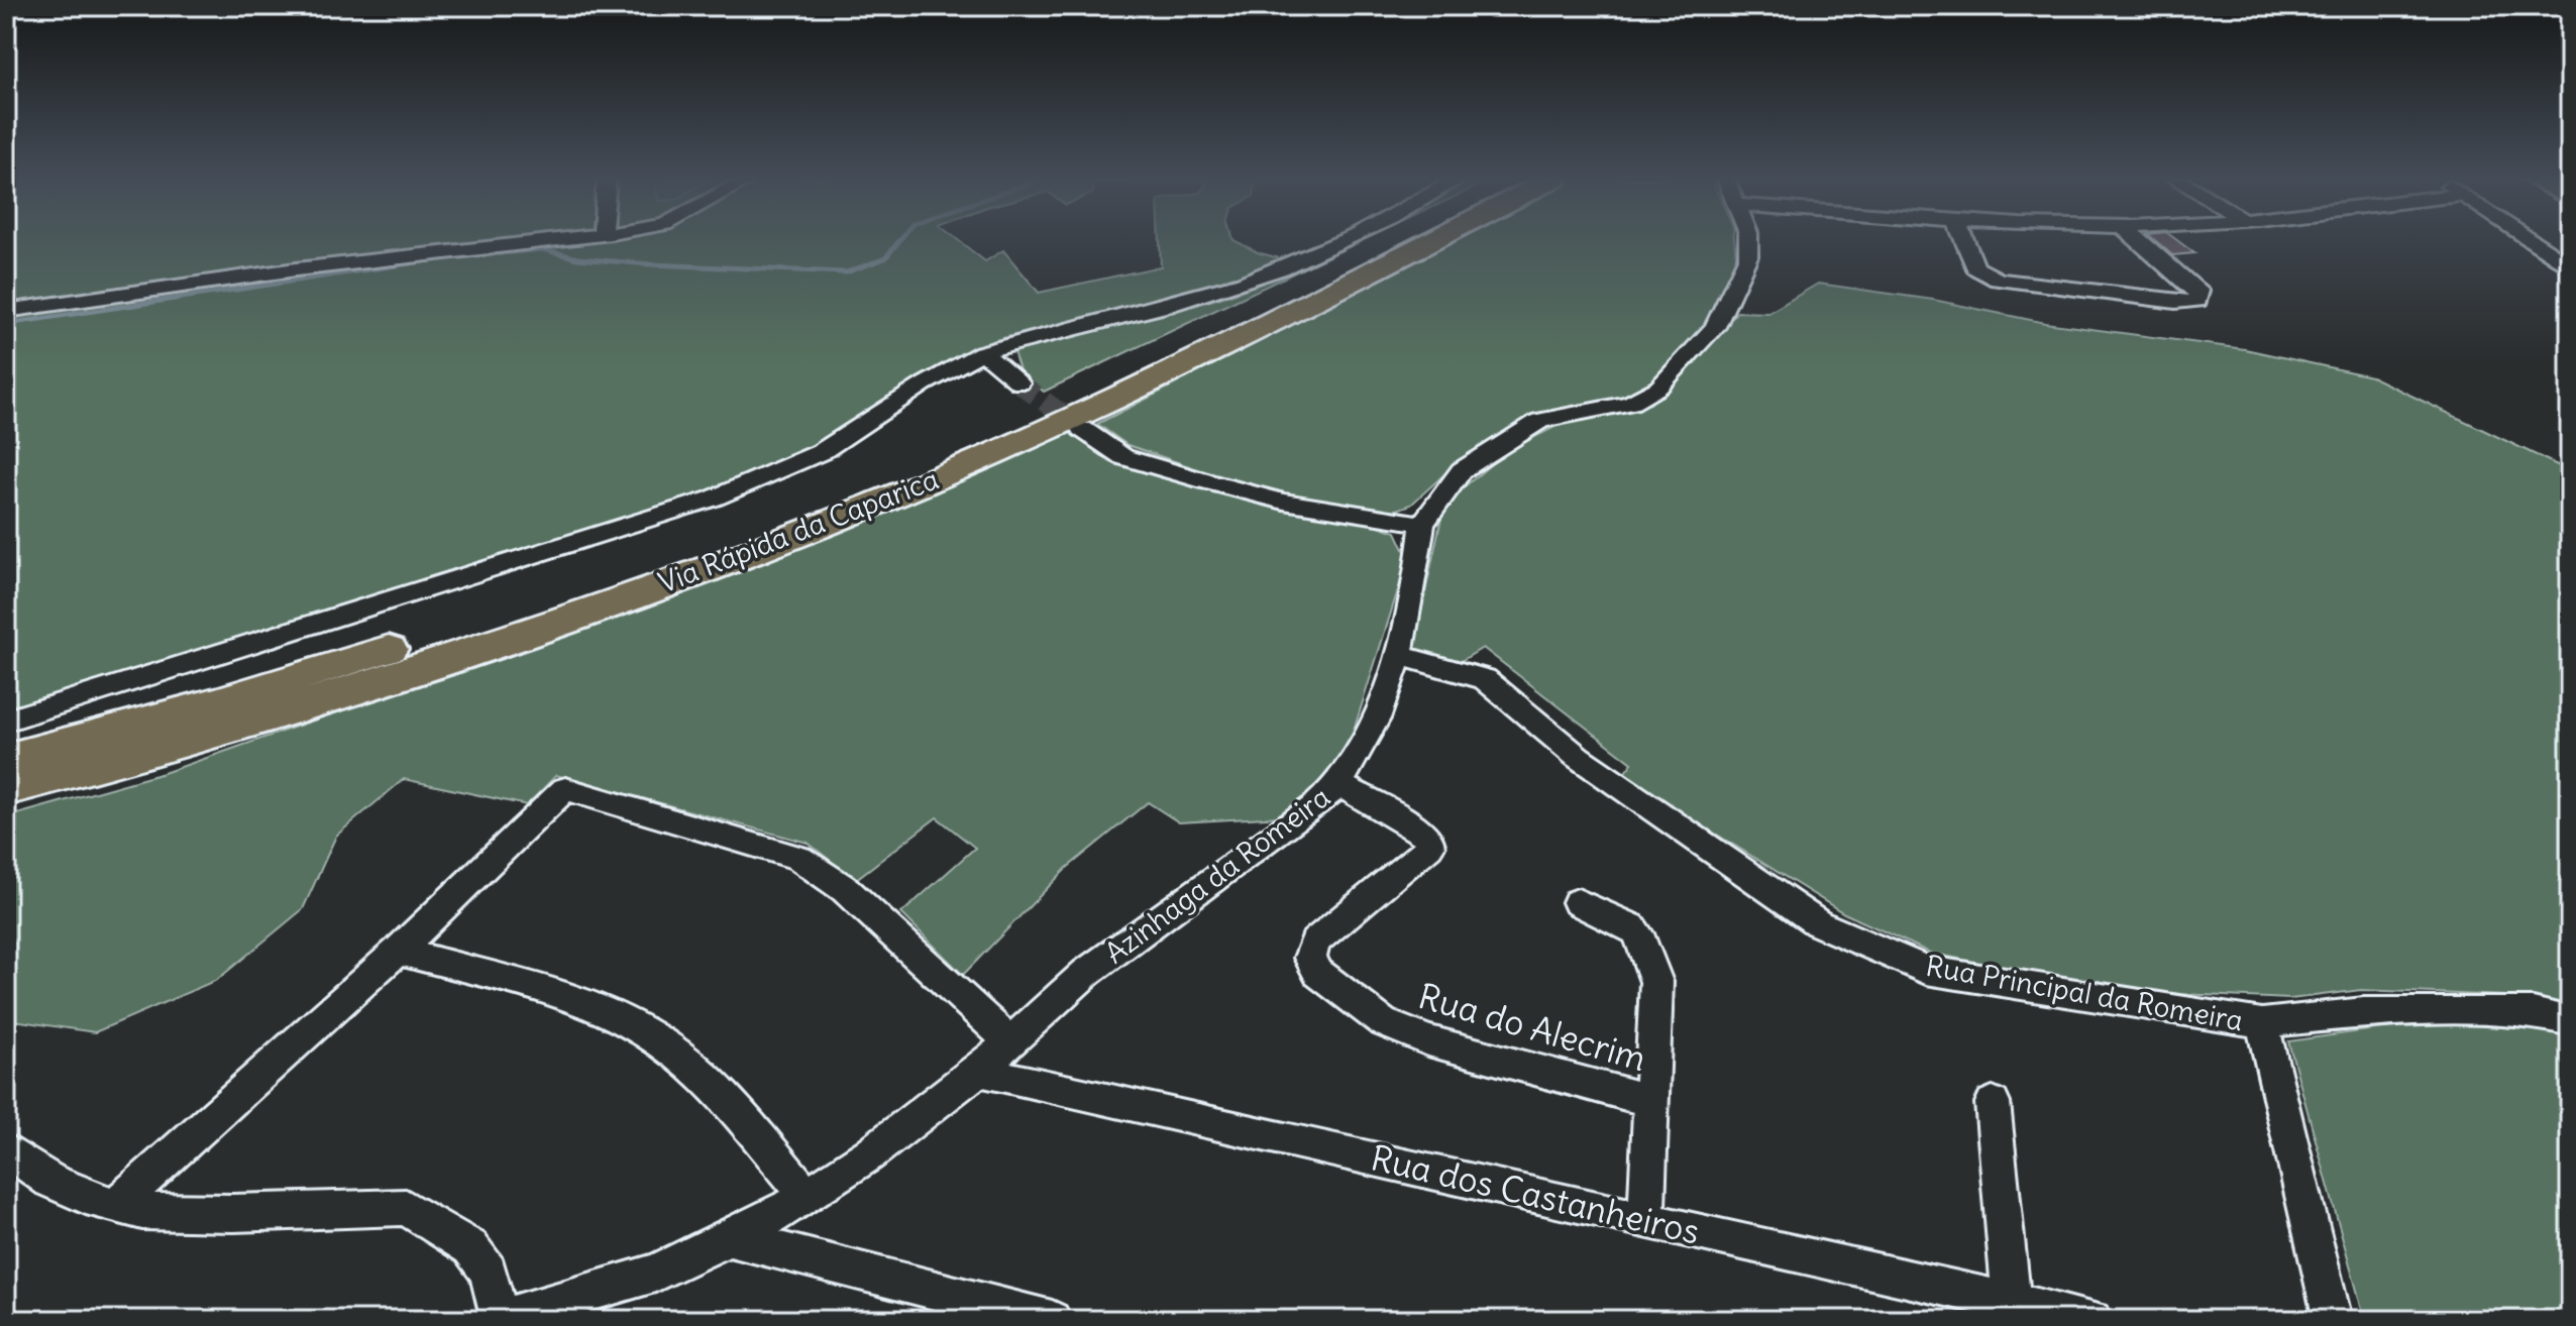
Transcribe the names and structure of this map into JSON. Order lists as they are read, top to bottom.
{
  "streets": {
    "highway": ["Via Rápida da Caparica"],
    "street": [
      "Azinhaga da Romeira",
      "Rua Principal da Romeira",
      "Rua do Alecrim",
      "Rua dos Castanheiros"
    ]
  },
  "crossings": [
    ["Azinhaga da Romeira", "Rua Principal da Romeira"],
    ["Azinhaga da Romeira", "Rua do Alecrim"],
    ["Azinhaga da Romeira", "Rua dos Castanheiros"]
  ]
}
